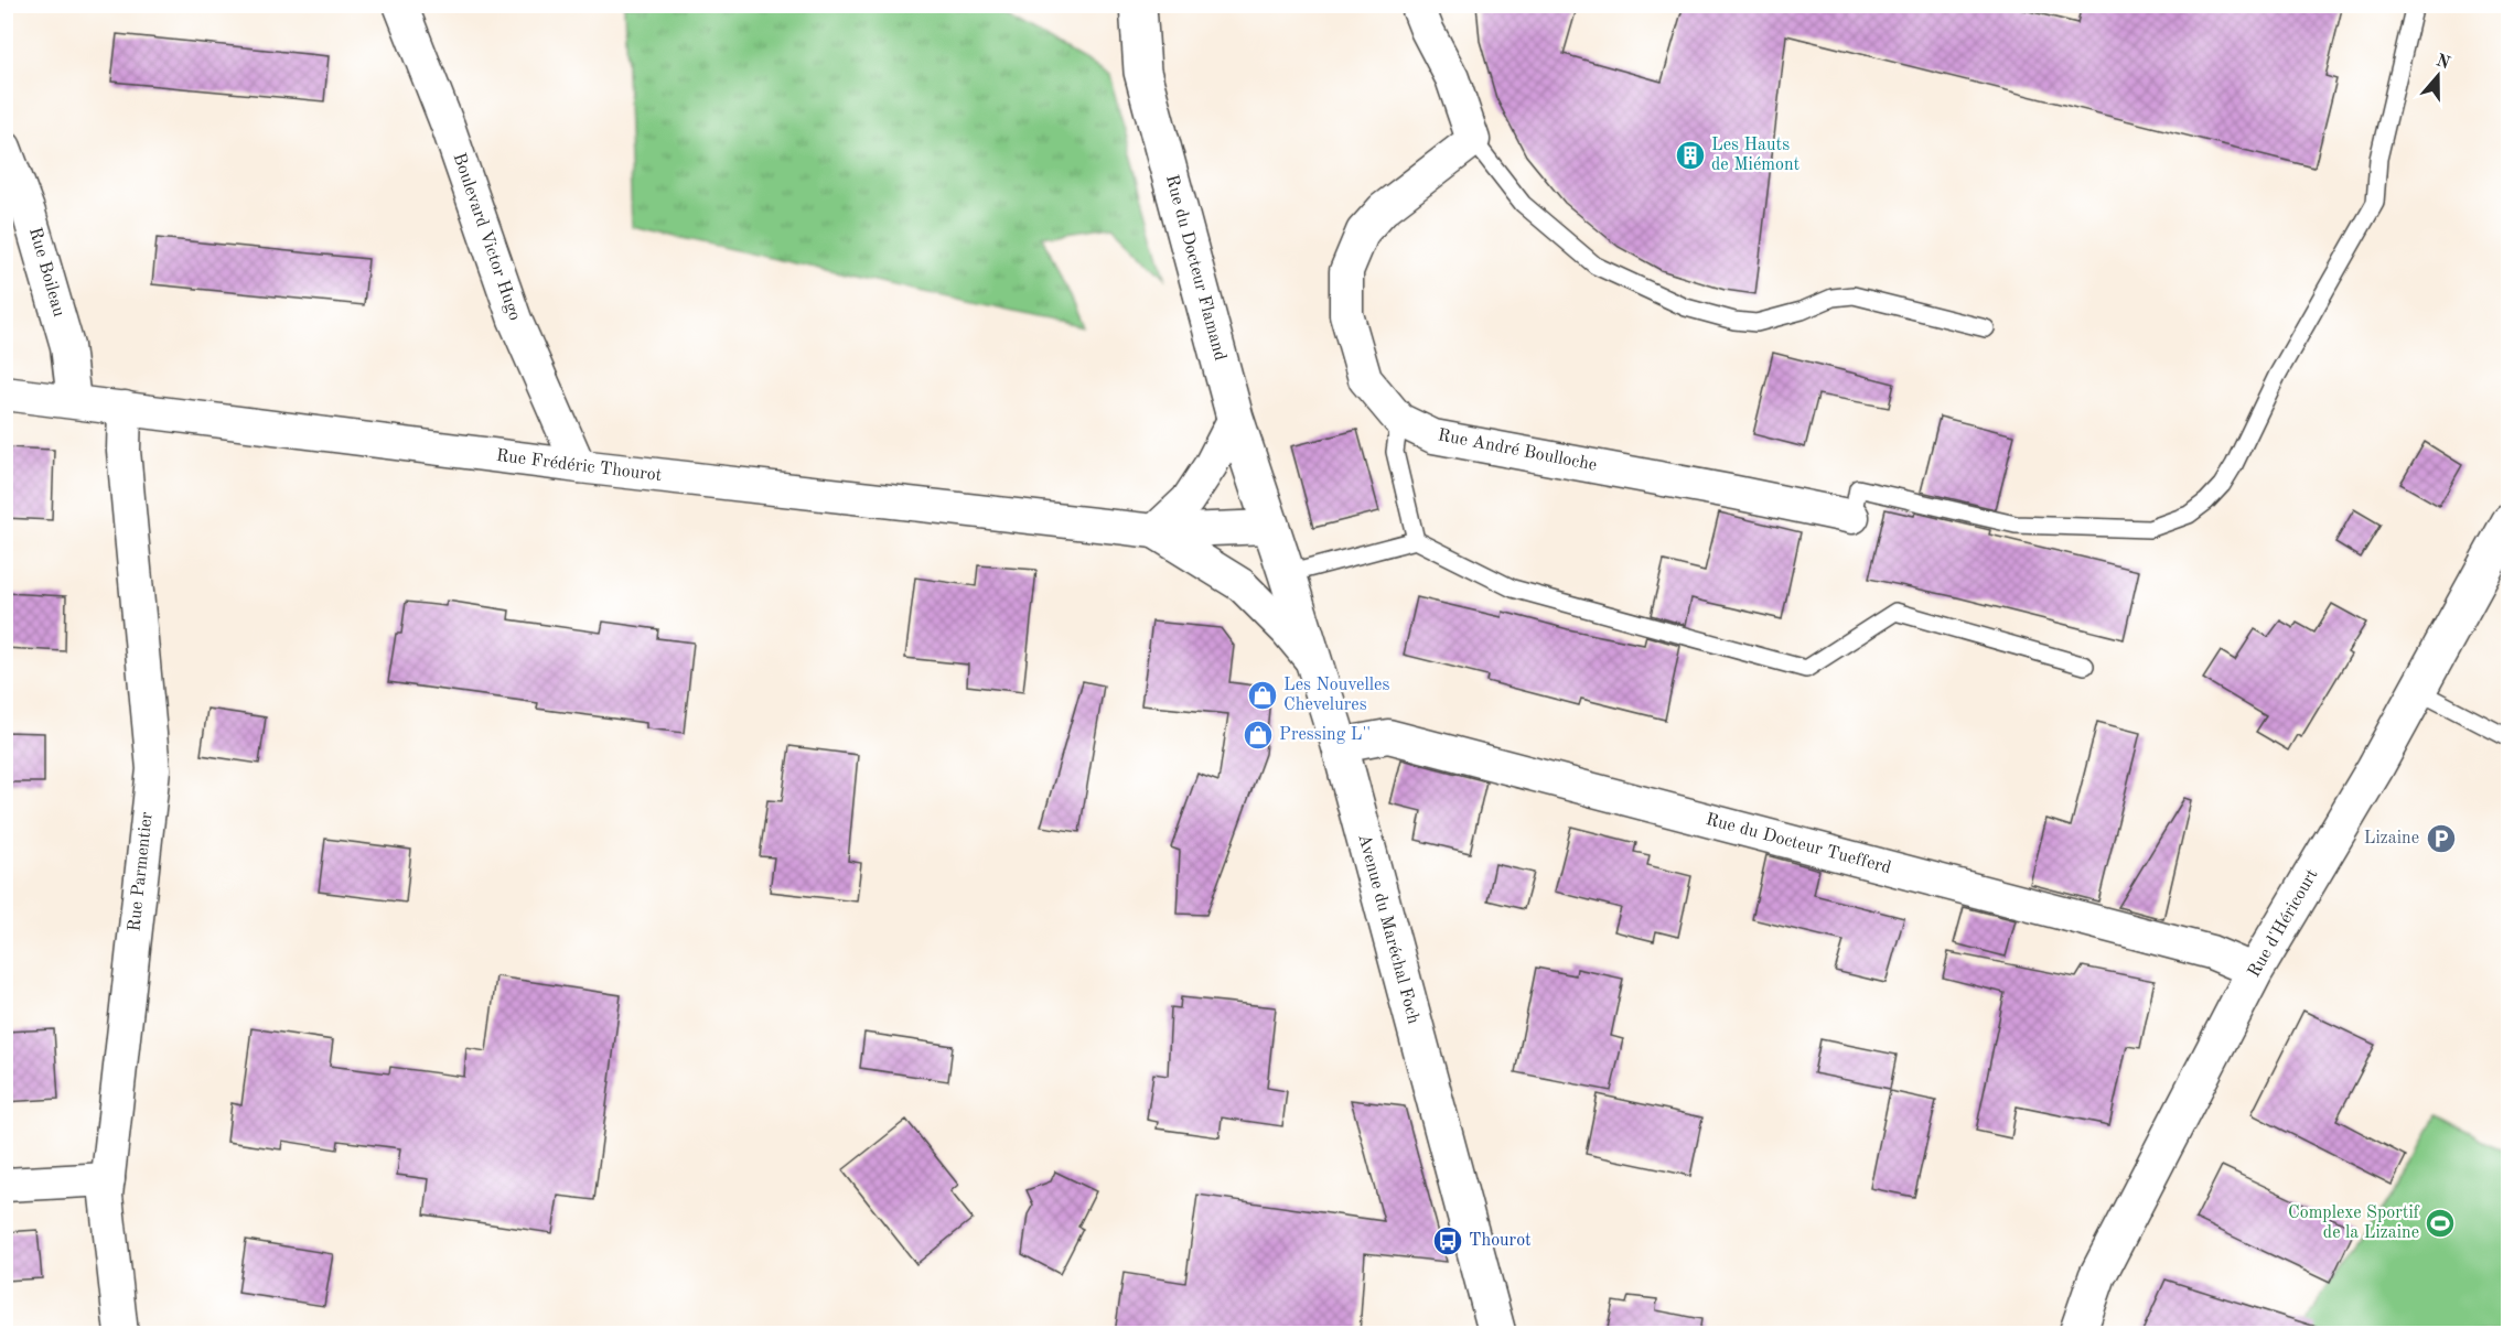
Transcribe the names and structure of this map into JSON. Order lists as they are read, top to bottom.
{
  "streets": {
    "street": [
      "Boulevard Victor Hugo",
      "Rue du Docteur Flamand",
      "Rue Boileau",
      "Rue André Boulloche",
      "Rue Frédéric Thourot",
      "Rue du Docteur Tuefferd",
      "Rue Parmentier",
      "Rue d'Héricourt",
      "Avenue du Maréchal Foch"
    ]
  },
  "crossings": [
    ["Boulevard Victor Hugo", "Rue Frédéric Thourot"],
    ["Rue du Docteur Flamand", "Rue Frédéric Thourot"],
    ["Rue du Docteur Flamand", "Avenue du Maréchal Foch"],
    ["Rue Boileau", "Rue Frédéric Thourot"],
    ["Rue Frédéric Thourot", "Rue Parmentier"],
    ["Rue Frédéric Thourot", "Avenue du Maréchal Foch"],
    ["Rue du Docteur Tuefferd", "Rue d'Héricourt"],
    ["Rue du Docteur Tuefferd", "Avenue du Maréchal Foch"]
  ],
  "places": {
    "building": ["Les Hauts de Miémont"],
    "shop": ["Les Nouvelles Chevelures", "Pressing L''"],
    "parking": ["Lizaine"],
    "sports": ["Complexe Sportif de la Lizaine"],
    "bus stop": ["Thourot"]
  },
  "north": "top"
}
